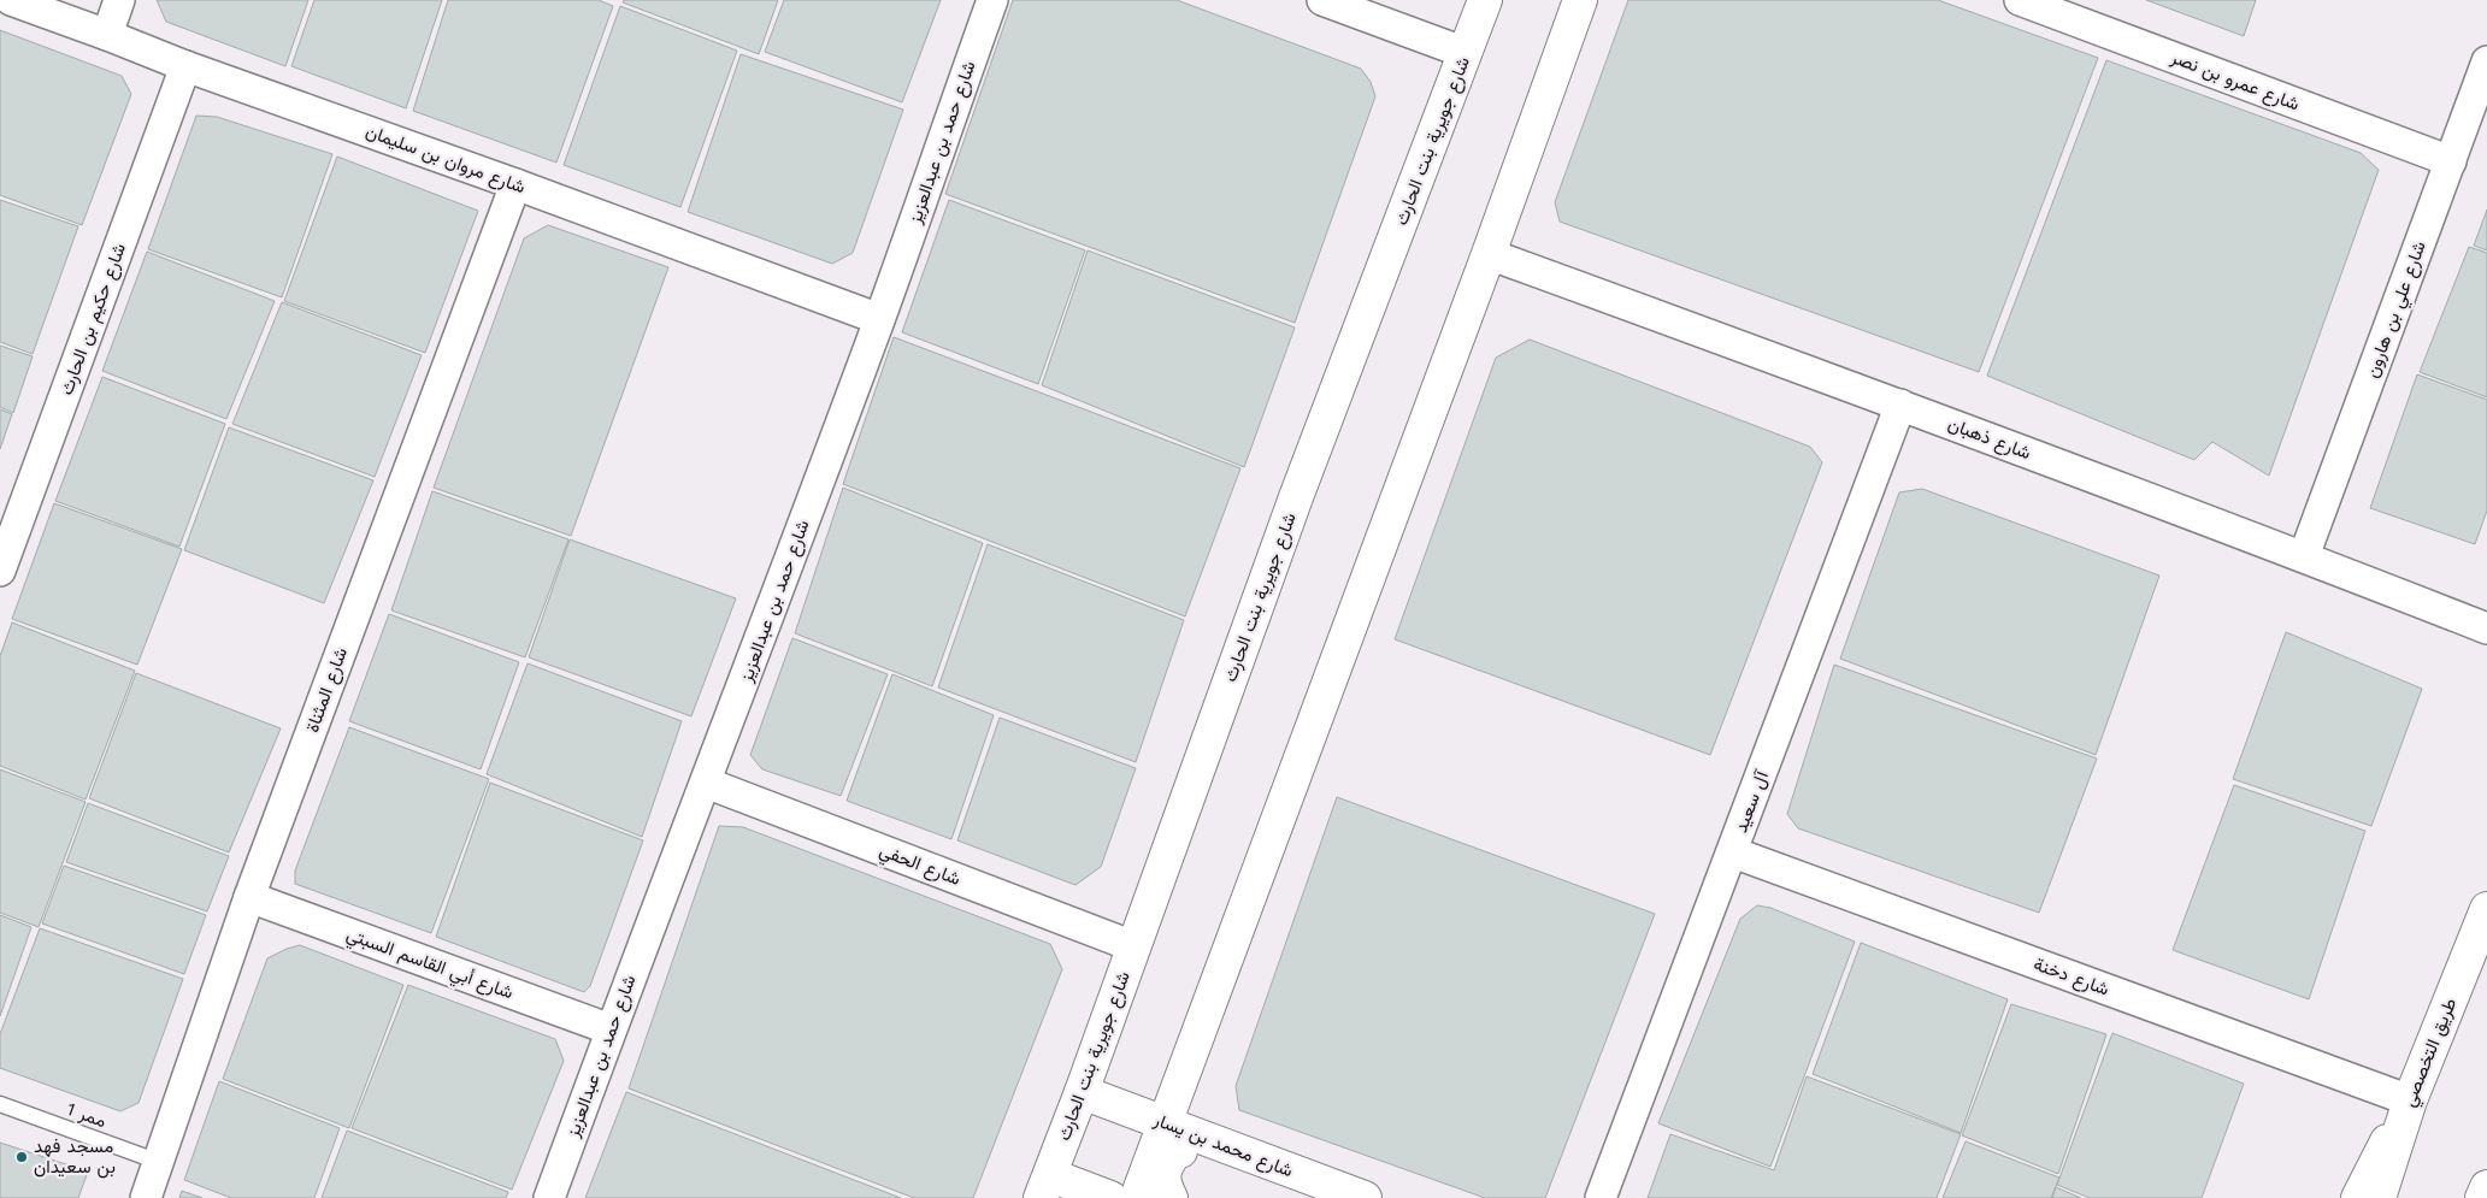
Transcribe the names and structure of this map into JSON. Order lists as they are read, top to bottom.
{
  "streets": {
    "street": [
      "شارع عمرو بن نصر",
      "شارع جويرية بنت الحارث",
      "شارع حمد بن عبدالعزيز",
      "شارع مروان بن سليمان",
      "شارع علي بن هارون",
      "شارع حكيم بن الحارث",
      "شارع ذهبان",
      "شارع المثناة",
      "آل سعيد",
      "شارع الحفي",
      "شارع أبي القاسم السبتي",
      "شارع دخنة",
      "طريق التخصصي",
      "شارع محمد بن يسار"
    ],
    "lane": ["ممر 1"]
  },
  "crossings": [
    ["شارع عمرو بن نصر", "شارع علي بن هارون"],
    ["شارع جويرية بنت الحارث", "شارع الحفي"],
    ["شارع جويرية بنت الحارث", "شارع محمد بن يسار"],
    ["شارع حمد بن عبدالعزيز", "شارع مروان بن سليمان"],
    ["شارع حمد بن عبدالعزيز", "شارع الحفي"],
    ["شارع حمد بن عبدالعزيز", "شارع أبي القاسم السبتي"],
    ["شارع مروان بن سليمان", "شارع حكيم بن الحارث"],
    ["شارع مروان بن سليمان", "شارع المثناة"],
    ["شارع علي بن هارون", "شارع ذهبان"],
    ["شارع ذهبان", "آل سعيد"],
    ["شارع المثناة", "شارع أبي القاسم السبتي"],
    ["شارع المثناة", "ممر 1"],
    ["آل سعيد", "شارع دخنة"],
    ["شارع دخنة", "طريق التخصصي"]
  ],
  "places": ["مسجد فهد بن سعيدان"]
}
